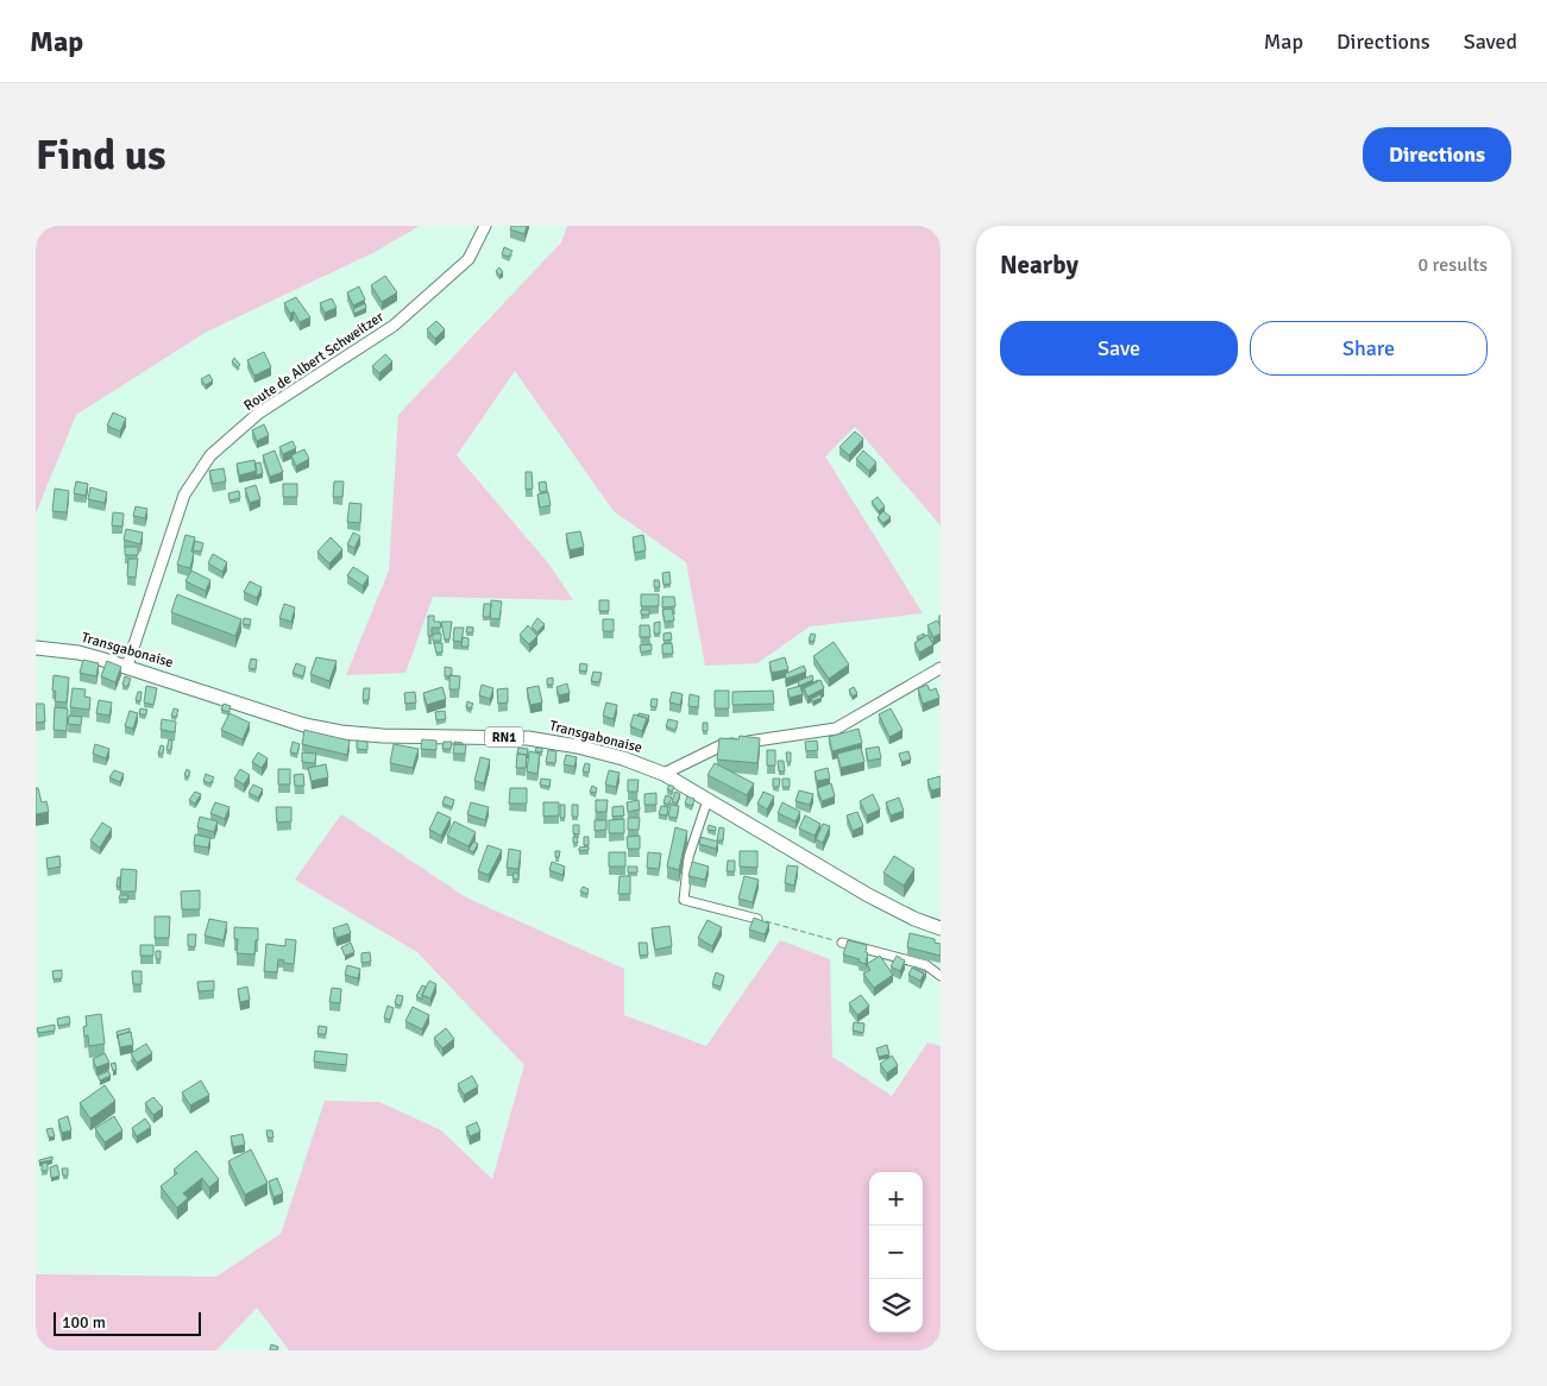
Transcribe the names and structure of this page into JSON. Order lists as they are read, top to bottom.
{
  "streets": {
    "highway": ["Transgabonaise", "RN1"],
    "street": ["Route de Albert Schweitzer"]
  },
  "crossings": [
    ["Route de Albert Schweitzer", "Transgabonaise"]
  ],
  "scale_bar": "100 m",
  "page": {
    "header": "Map",
    "nav": ["Map", "Directions", "Saved"],
    "buttons": [
      "Directions",
      ["Save", "Share"]
    ],
    "title": "Find us",
    "heading": ["Nearby", "0 results"],
    "map_buttons": ["+", "−"],
    "scale": "100 m"
  }
}
